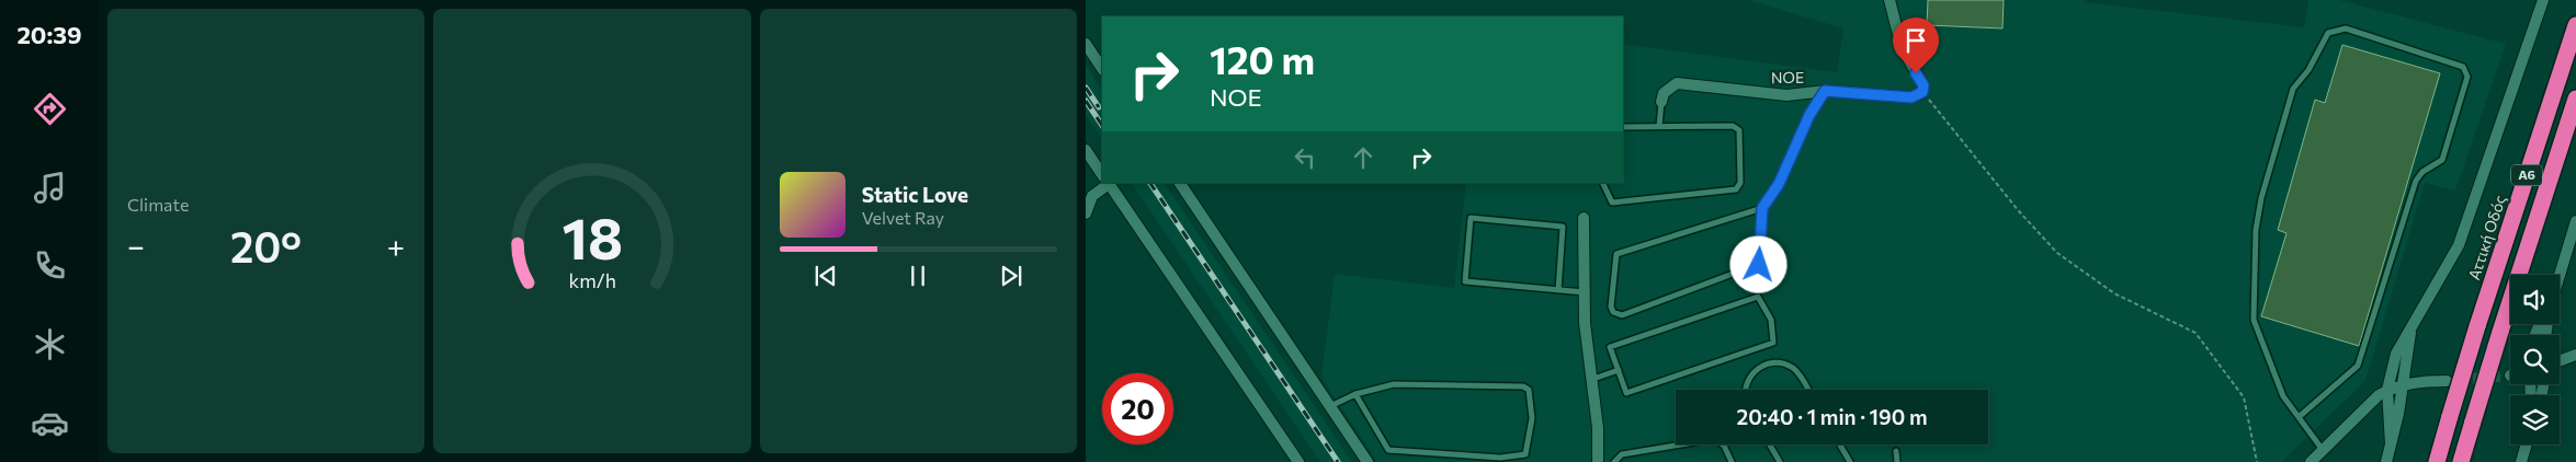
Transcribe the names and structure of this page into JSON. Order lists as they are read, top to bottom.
{
  "streets": {
    "highway": ["Α6", "Αττική Οδός"],
    "street": ["NOE"]
  },
  "page": {
    "tabs": "20:39",
    "tile": "Climate",
    "turn": ["120 m", "NOE"],
    "song": ["Static Love", "Velvet Ray"],
    "heat": ["−", "20°", "+"],
    "limit": "20",
    "trip": "20:40 · 1 min · 190 m",
    "gauge": ["18", "km/h"]
  }
}
